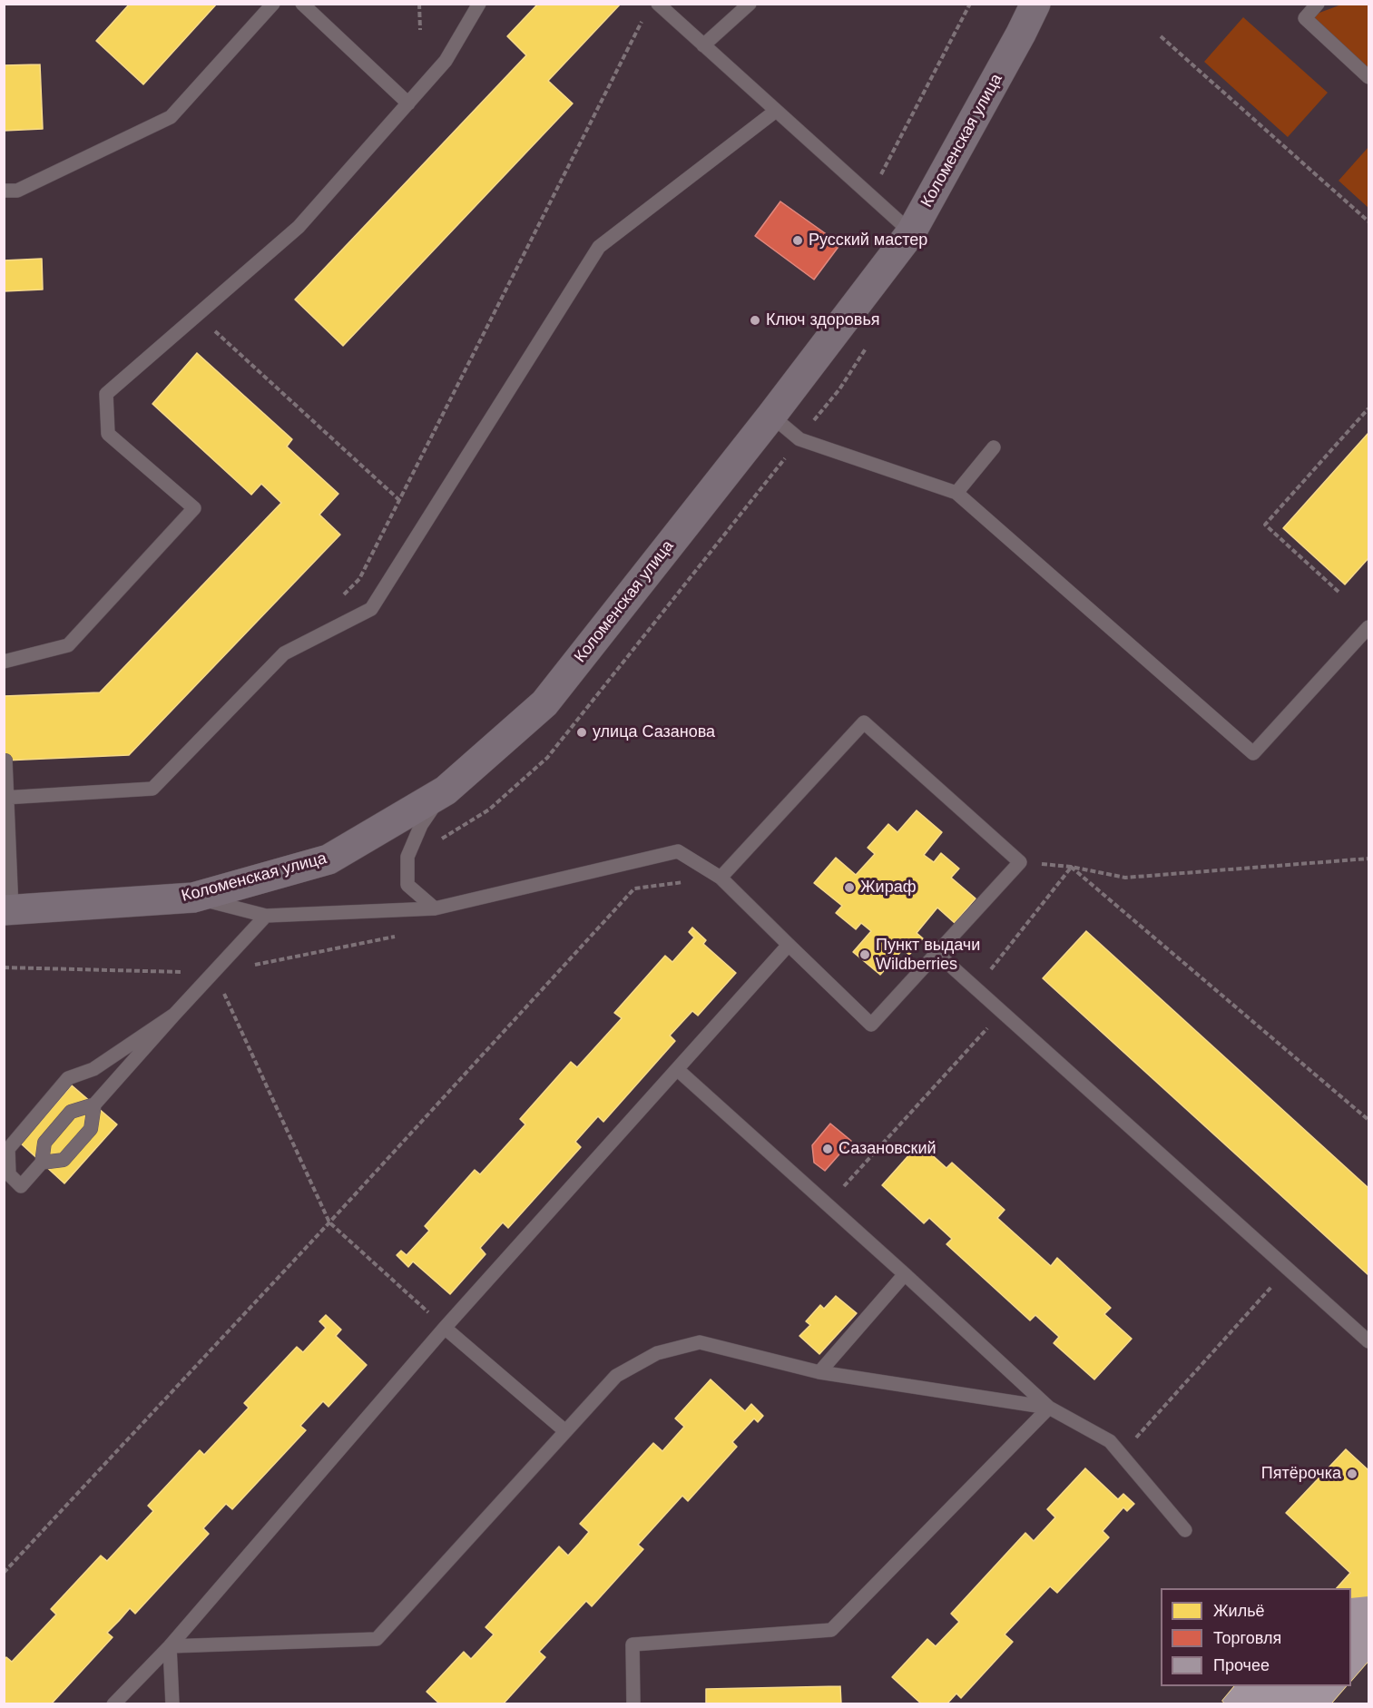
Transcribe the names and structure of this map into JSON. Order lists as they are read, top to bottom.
{
  "streets": {
    "main road": ["Коломенская улица"]
  },
  "places": [
    "Русский мастер",
    "Ключ здоровья",
    "улица Сазанова",
    "Жираф",
    "Пункт выдачи Wildberries",
    "Сазановский",
    "Пятёрочка"
  ],
  "legend": ["Жильё", "Торговля", "Прочее"]
}
